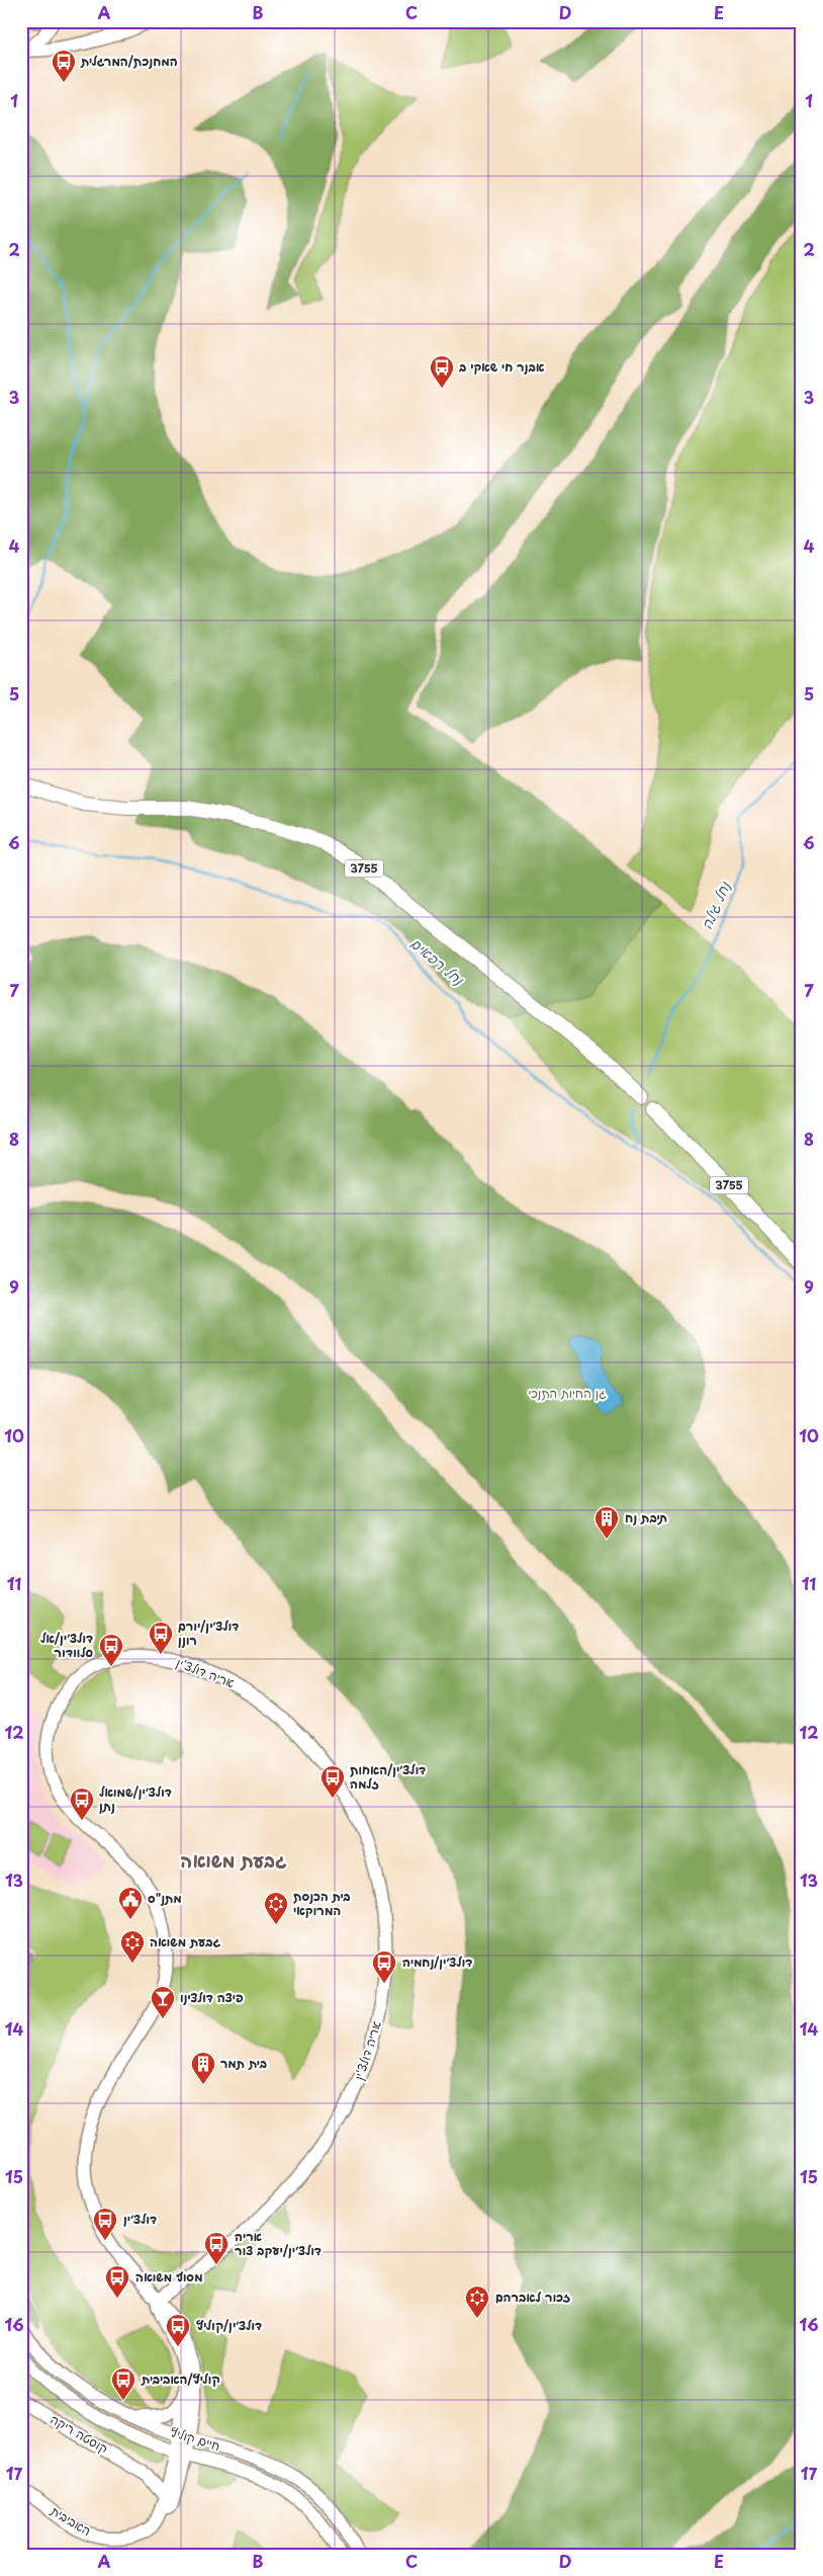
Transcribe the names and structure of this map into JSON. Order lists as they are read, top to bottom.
{
  "streets": {
    "main road": ["3755"],
    "street": [
      "אריה דולצ'ין",
      "קוסטה ריקה",
      "חיים קוליץ",
      "האביבית"
    ]
  },
  "crossings": [
    ["אריה דולצ'ין", "קוסטה ריקה"],
    ["אריה דולצ'ין", "חיים קוליץ"],
    ["אריה דולצ'ין", "האביבית"],
    ["קוסטה ריקה", "האביבית"]
  ],
  "districts": ["גבעת משואה"],
  "water": ["נחל גילה", "נחל רפאים"],
  "parks": ["גן החיות התנכי"],
  "places": {
    "bus stop": [
      "המחנכת/המרגלית",
      "אבנר חי שאקי ב",
      "דולצ׳ין/יורם רונן",
      "דולצ׳ין/אל סלוודור",
      "דולצ׳ין/האחות זלמה",
      "דולצ׳ין/שמואל נתן",
      "דולצ׳ין/נחמיה",
      "דולצ׳ין",
      "אריה דולצ׳ין/יעקב צור",
      "מסוף משואה",
      "דולצ׳ין/קוליץ",
      "קוליץ/האביבית"
    ],
    "building": ["תיבת נח", "בית תמר"],
    "public building": ["מתנ\"ס"],
    "synagogue": ["בית הכנסת המרוקאי", "גבעת משואה", "זכור לאברהם"],
    "bar": ["פיצה דולצינו"]
  },
  "grid": {
    "columns": [
      "A",
      "B",
      "C",
      "D",
      "E"
    ],
    "rows": [
      "1",
      "2",
      "3",
      "4",
      "5",
      "6",
      "7",
      "8",
      "9",
      "10",
      "11",
      "12",
      "13",
      "14",
      "15",
      "16",
      "17"
    ]
  }
}
